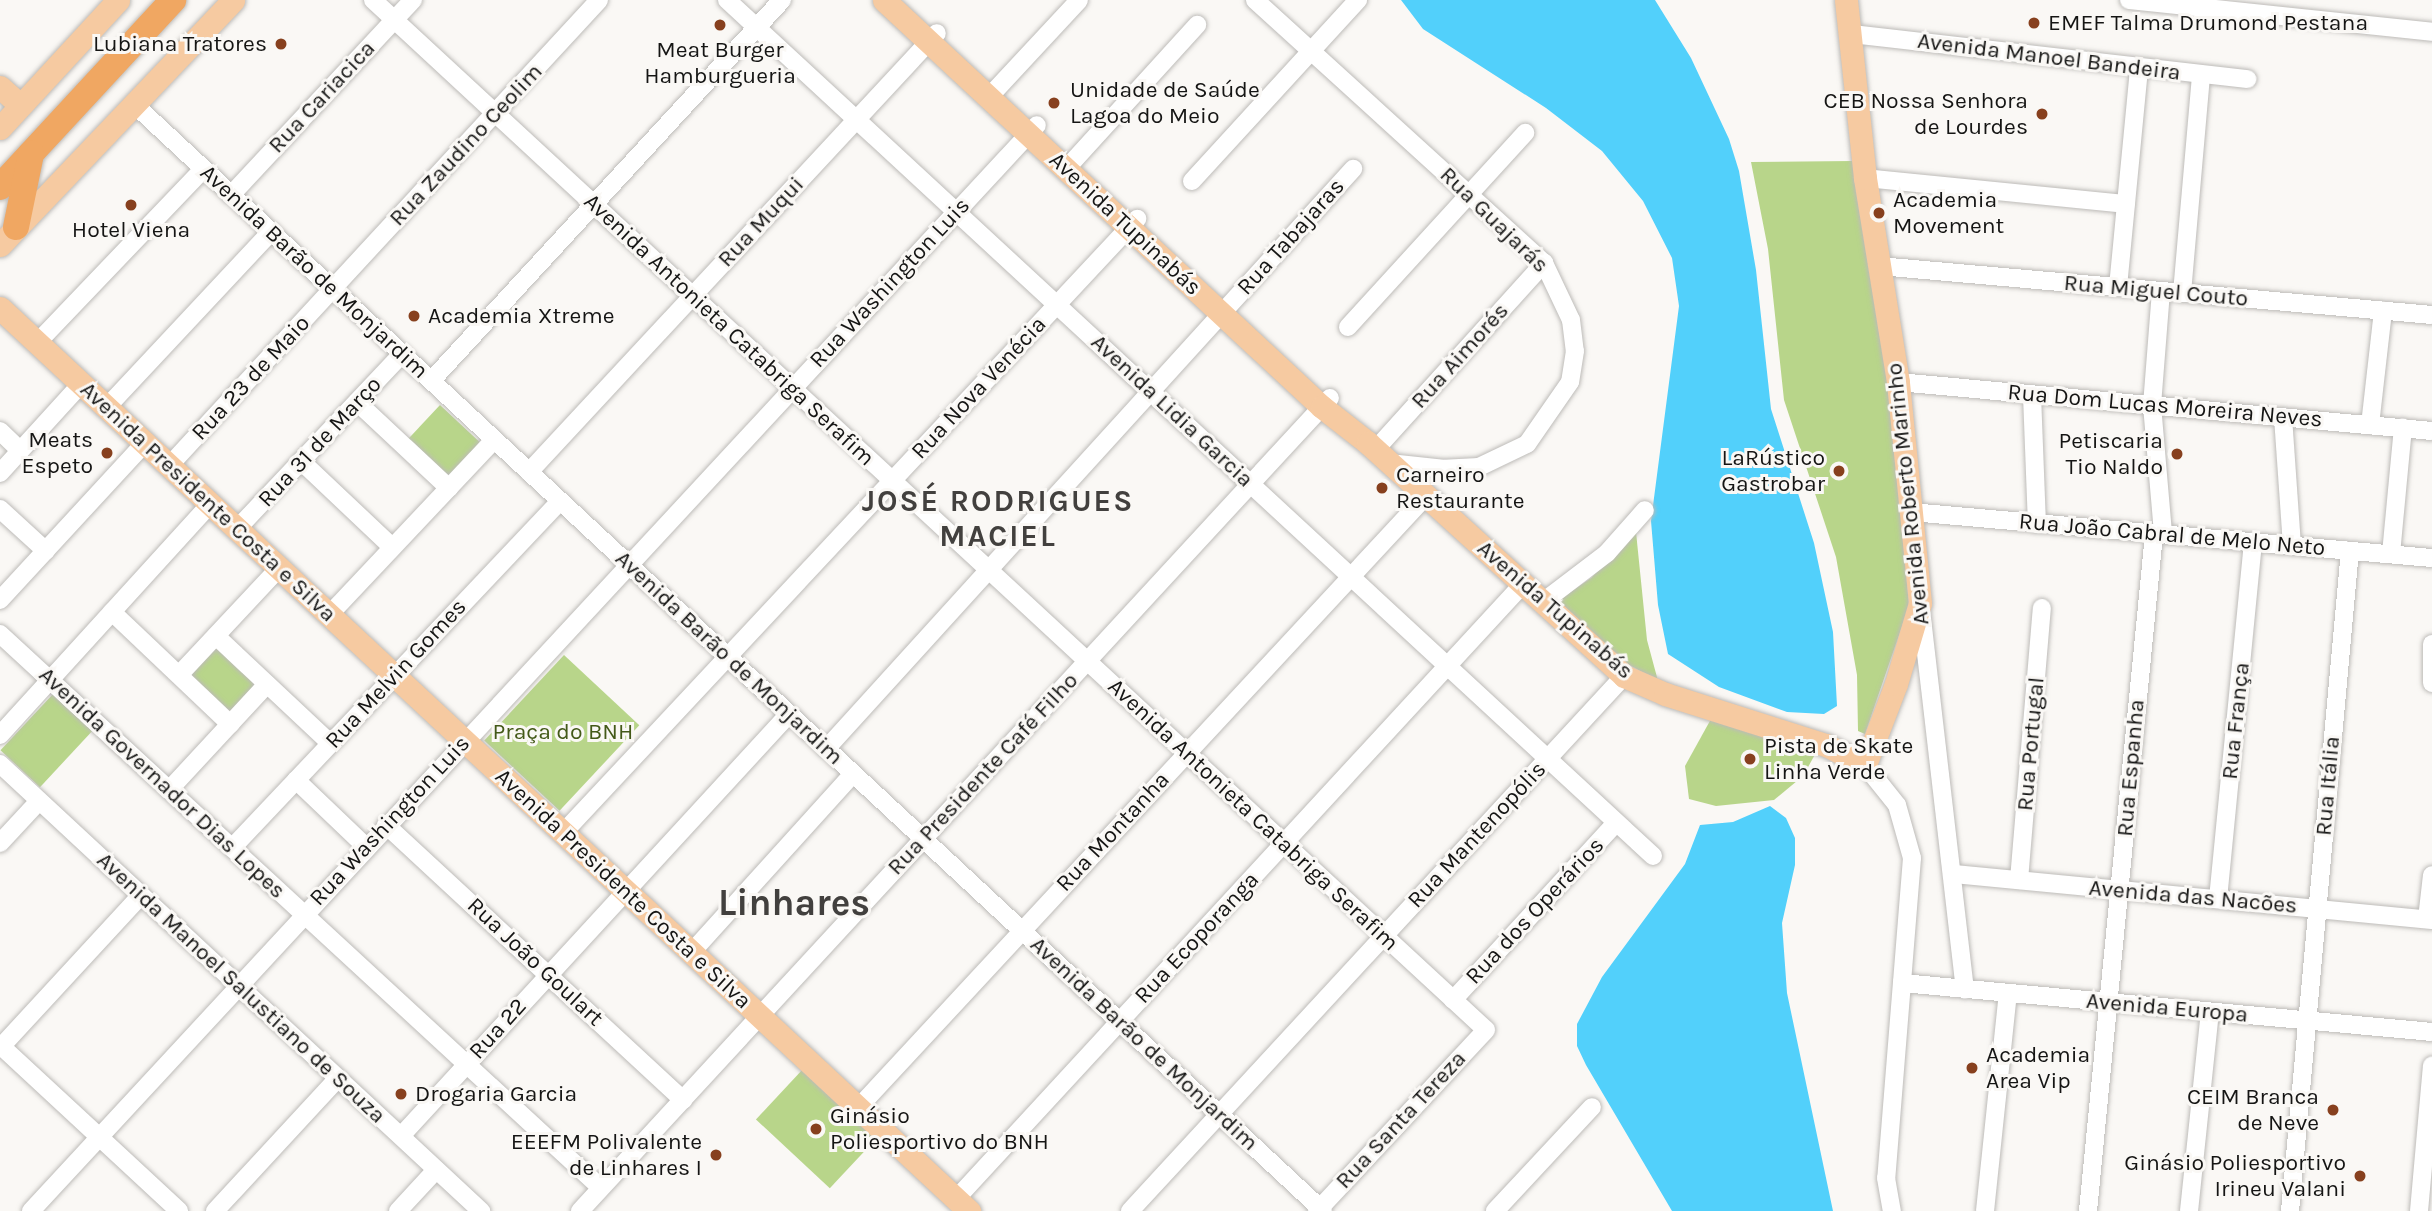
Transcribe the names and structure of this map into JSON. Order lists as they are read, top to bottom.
{
  "streets": {
    "main road": ["Avenida Tupinabás", "Avenida Roberto Marinho", "Avenida Presidente Costa e Silva"],
    "street": [
      "Avenida Manoel Bandeira",
      "Rua Cariacica",
      "Rua Zaudino Ceolim",
      "Rua Guajarás",
      "Rua Muqui",
      "Rua Tabajaras",
      "Avenida Barão de Monjardim",
      "Rua Washington Luis",
      "Rua Miguel Couto",
      "Avenida Antonieta Catabriga Serafim",
      "Rua Aimorés",
      "Rua 23 de Maio",
      "Rua Nova Venécia",
      "Rua Dom Lucas Moreira Neves",
      "Avenida Lidia Garcia",
      "Rua 31 de Março",
      "Rua João Cabral de Melo Neto",
      "Rua Melvin Gomes",
      "Rua França",
      "Rua Portugal",
      "Rua Espanha",
      "Rua Presidente Café Filho",
      "Avenida Governador Dias Lopes",
      "Rua Itália",
      "Rua Montanha",
      "Rua Mantenopólis",
      "Avenida das Nacões",
      "Rua dos Operários",
      "Rua Ecoporanga",
      "Rua João Goulart",
      "Avenida Manoel Salustiano de Souza",
      "Avenida Europa",
      "Rua 22",
      "Rua Santa Tereza"
    ]
  },
  "crossings": [
    ["Avenida Manoel Bandeira", "Avenida Roberto Marinho"],
    ["Rua Cariacica", "Avenida Barão de Monjardim"],
    ["Rua Cariacica", "Avenida Antonieta Catabriga Serafim"],
    ["Rua Zaudino Ceolim", "Avenida Barão de Monjardim"],
    ["Rua Zaudino Ceolim", "Avenida Antonieta Catabriga Serafim"],
    ["Rua Zaudino Ceolim", "Rua 23 de Maio"],
    ["Rua Guajarás", "Avenida Tupinabás"],
    ["Rua Guajarás", "Rua Aimorés"],
    ["Rua Muqui", "Avenida Tupinabás"],
    ["Rua Muqui", "Avenida Barão de Monjardim"],
    ["Rua Muqui", "Avenida Antonieta Catabriga Serafim"],
    ["Rua Muqui", "Avenida Lidia Garcia"],
    ["Avenida Tupinabás", "Rua Tabajaras"],
    ["Avenida Tupinabás", "Rua Washington Luis"],
    ["Avenida Tupinabás", "Rua Aimorés"],
    ["Avenida Tupinabás", "Rua Nova Venécia"],
    ["Avenida Tupinabás", "Rua Presidente Café Filho"],
    ["Avenida Tupinabás", "Rua Montanha"],
    ["Avenida Tupinabás", "Rua Mantenopólis"],
    ["Avenida Tupinabás", "Rua Ecoporanga"],
    ["Avenida Tupinabás", "Avenida Europa"],
    ["Rua Tabajaras", "Avenida Barão de Monjardim"],
    ["Rua Tabajaras", "Avenida Antonieta Catabriga Serafim"],
    ["Rua Tabajaras", "Avenida Lidia Garcia"],
    ["Avenida Barão de Monjardim", "Rua Washington Luis"],
    ["Avenida Barão de Monjardim", "Rua 23 de Maio"],
    ["Avenida Barão de Monjardim", "Rua Nova Venécia"],
    ["Avenida Barão de Monjardim", "Rua 31 de Março"],
    ["Avenida Barão de Monjardim", "Rua Melvin Gomes"],
    ["Avenida Barão de Monjardim", "Rua Presidente Café Filho"],
    ["Avenida Barão de Monjardim", "Rua Montanha"],
    ["Avenida Barão de Monjardim", "Rua Mantenopólis"],
    ["Avenida Barão de Monjardim", "Rua Ecoporanga"],
    ["Avenida Barão de Monjardim", "Rua Santa Tereza"],
    ["Rua Washington Luis", "Avenida Antonieta Catabriga Serafim"],
    ["Rua Washington Luis", "Avenida Lidia Garcia"],
    ["Rua Washington Luis", "Avenida Presidente Costa e Silva"],
    ["Rua Washington Luis", "Avenida Governador Dias Lopes"],
    ["Rua Washington Luis", "Rua João Goulart"],
    ["Rua Washington Luis", "Avenida Manoel Salustiano de Souza"],
    ["Rua Miguel Couto", "Avenida Roberto Marinho"],
    ["Rua Miguel Couto", "Rua Espanha"],
    ["Avenida Antonieta Catabriga Serafim", "Rua Nova Venécia"],
    ["Avenida Antonieta Catabriga Serafim", "Rua Presidente Café Filho"],
    ["Avenida Antonieta Catabriga Serafim", "Rua Montanha"],
    ["Avenida Antonieta Catabriga Serafim", "Rua Mantenopólis"],
    ["Avenida Antonieta Catabriga Serafim", "Rua dos Operários"],
    ["Avenida Antonieta Catabriga Serafim", "Rua Ecoporanga"],
    ["Avenida Antonieta Catabriga Serafim", "Rua Santa Tereza"],
    ["Rua 23 de Maio", "Avenida Presidente Costa e Silva"],
    ["Rua Nova Venécia", "Avenida Lidia Garcia"],
    ["Rua Nova Venécia", "Avenida Presidente Costa e Silva"],
    ["Rua Dom Lucas Moreira Neves", "Avenida Roberto Marinho"],
    ["Rua Dom Lucas Moreira Neves", "Rua Espanha"],
    ["Avenida Lidia Garcia", "Rua Presidente Café Filho"],
    ["Avenida Lidia Garcia", "Rua Montanha"],
    ["Avenida Lidia Garcia", "Rua Mantenopólis"],
    ["Avenida Lidia Garcia", "Rua dos Operários"],
    ["Avenida Lidia Garcia", "Rua Ecoporanga"],
    ["Rua 31 de Março", "Avenida Presidente Costa e Silva"],
    ["Avenida Roberto Marinho", "Rua João Cabral de Melo Neto"],
    ["Avenida Roberto Marinho", "Avenida das Nacões"],
    ["Avenida Roberto Marinho", "Avenida Europa"],
    ["Avenida Presidente Costa e Silva", "Rua Melvin Gomes"],
    ["Avenida Presidente Costa e Silva", "Rua Presidente Café Filho"],
    ["Avenida Presidente Costa e Silva", "Rua Montanha"],
    ["Avenida Presidente Costa e Silva", "Rua Ecoporanga"],
    ["Avenida Presidente Costa e Silva", "Rua 22"],
    ["Rua João Cabral de Melo Neto", "Rua França"],
    ["Rua João Cabral de Melo Neto", "Rua Espanha"],
    ["Rua João Cabral de Melo Neto", "Rua Itália"],
    ["Rua Melvin Gomes", "Avenida Governador Dias Lopes"],
    ["Rua França", "Avenida das Nacões"],
    ["Rua Portugal", "Avenida das Nacões"],
    ["Rua Espanha", "Avenida das Nacões"],
    ["Rua Espanha", "Avenida Europa"],
    ["Rua Presidente Café Filho", "Avenida Governador Dias Lopes"],
    ["Rua Presidente Café Filho", "Rua João Goulart"],
    ["Avenida Governador Dias Lopes", "Rua 22"],
    ["Rua Itália", "Avenida das Nacões"],
    ["Rua Itália", "Avenida Europa"],
    ["Rua João Goulart", "Rua 22"],
    ["Avenida Manoel Salustiano de Souza", "Rua 22"]
  ],
  "districts": ["JOSÉ RODRIGUES MACIEL", "Linhares"],
  "parks": ["Praça do BNH"],
  "places": [
    "EMEF Talma Drumond Pestana",
    "Meat Burger Hamburgueria",
    "Lubiana Tratores",
    "Unidade de Saúde Lagoa do Meio",
    "CEB Nossa Senhora de Lourdes",
    "Hotel Viena",
    "Academia Movement",
    "Academia Xtreme",
    "Meats Espeto",
    "Petiscaria Tio Naldo",
    "LaRústico Gastrobar",
    "Carneiro Restaurante",
    "Pista de Skate Linha Verde",
    "Academia Area Vip",
    "Drogaria Garcia",
    "CEIM Branca de Neve",
    "Ginásio Poliesportivo do BNH",
    "EEEFM Polivalente de Linhares I",
    "Ginásio Poliesportivo Irineu Valani"
  ]
}
